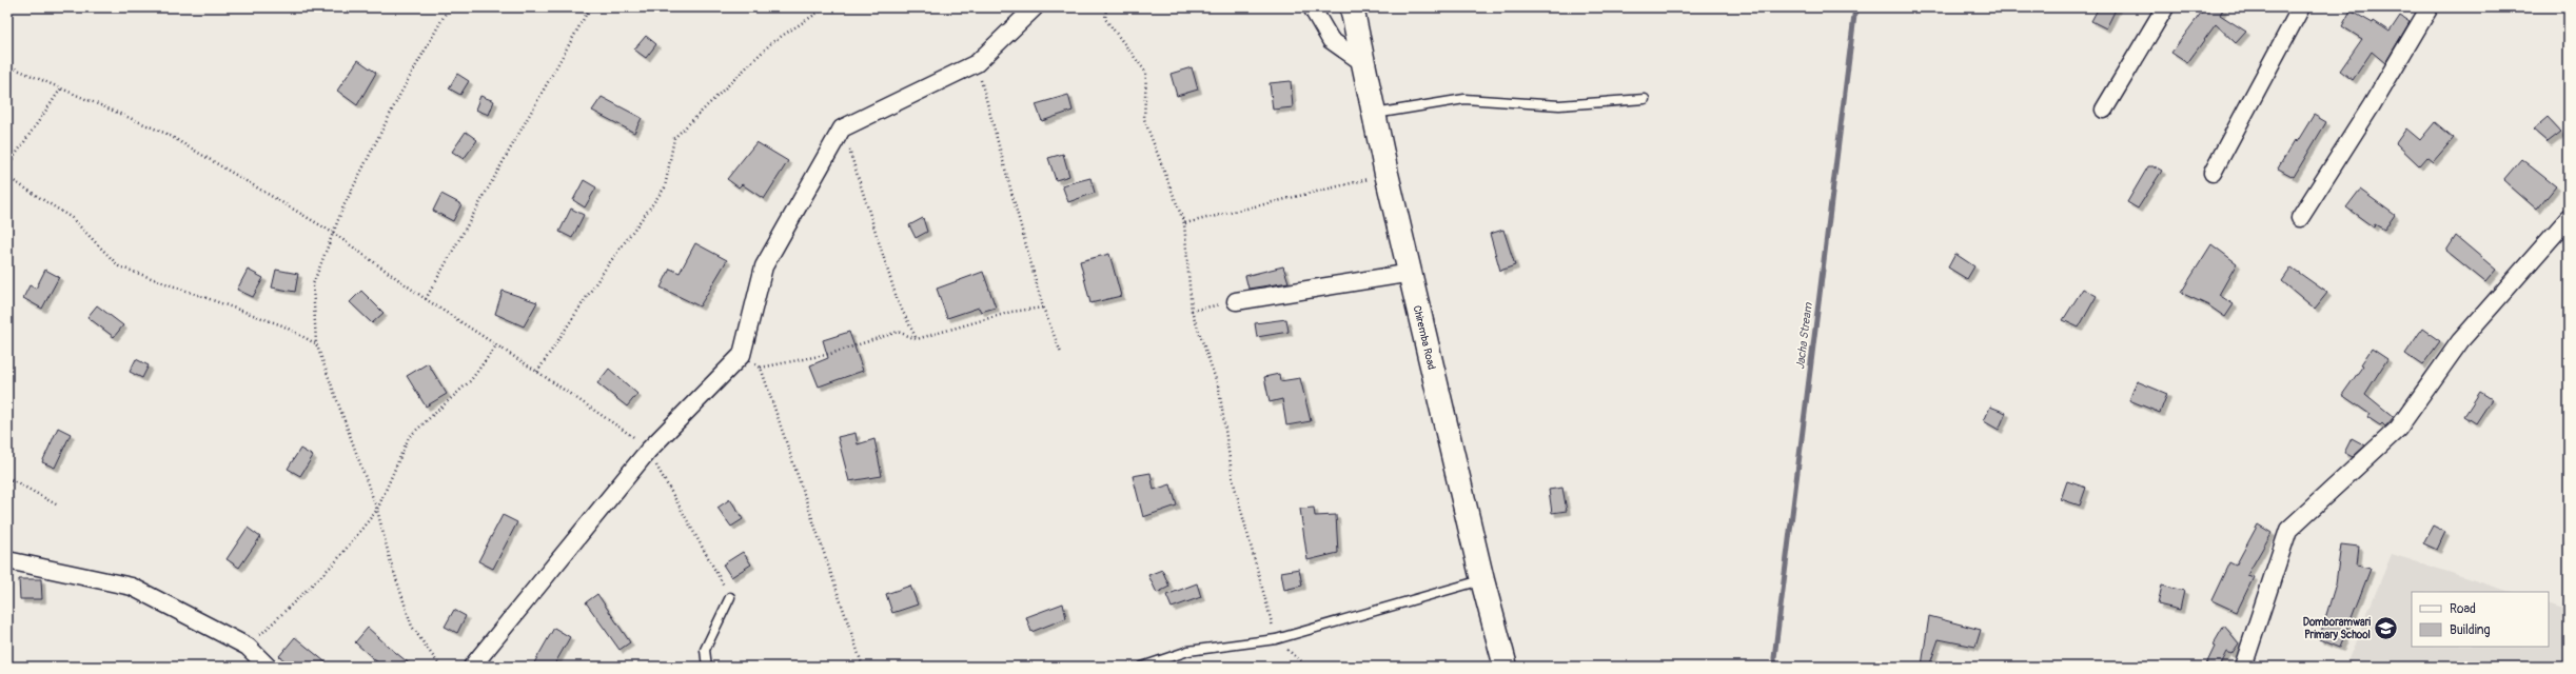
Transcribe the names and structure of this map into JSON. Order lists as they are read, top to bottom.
{
  "streets": {
    "main road": ["Chiremba Road"]
  },
  "water": ["Jacha Stream"],
  "places": {
    "school or university": ["Domboramwari Primary School"]
  },
  "legend": ["Road", "Building"]
}
